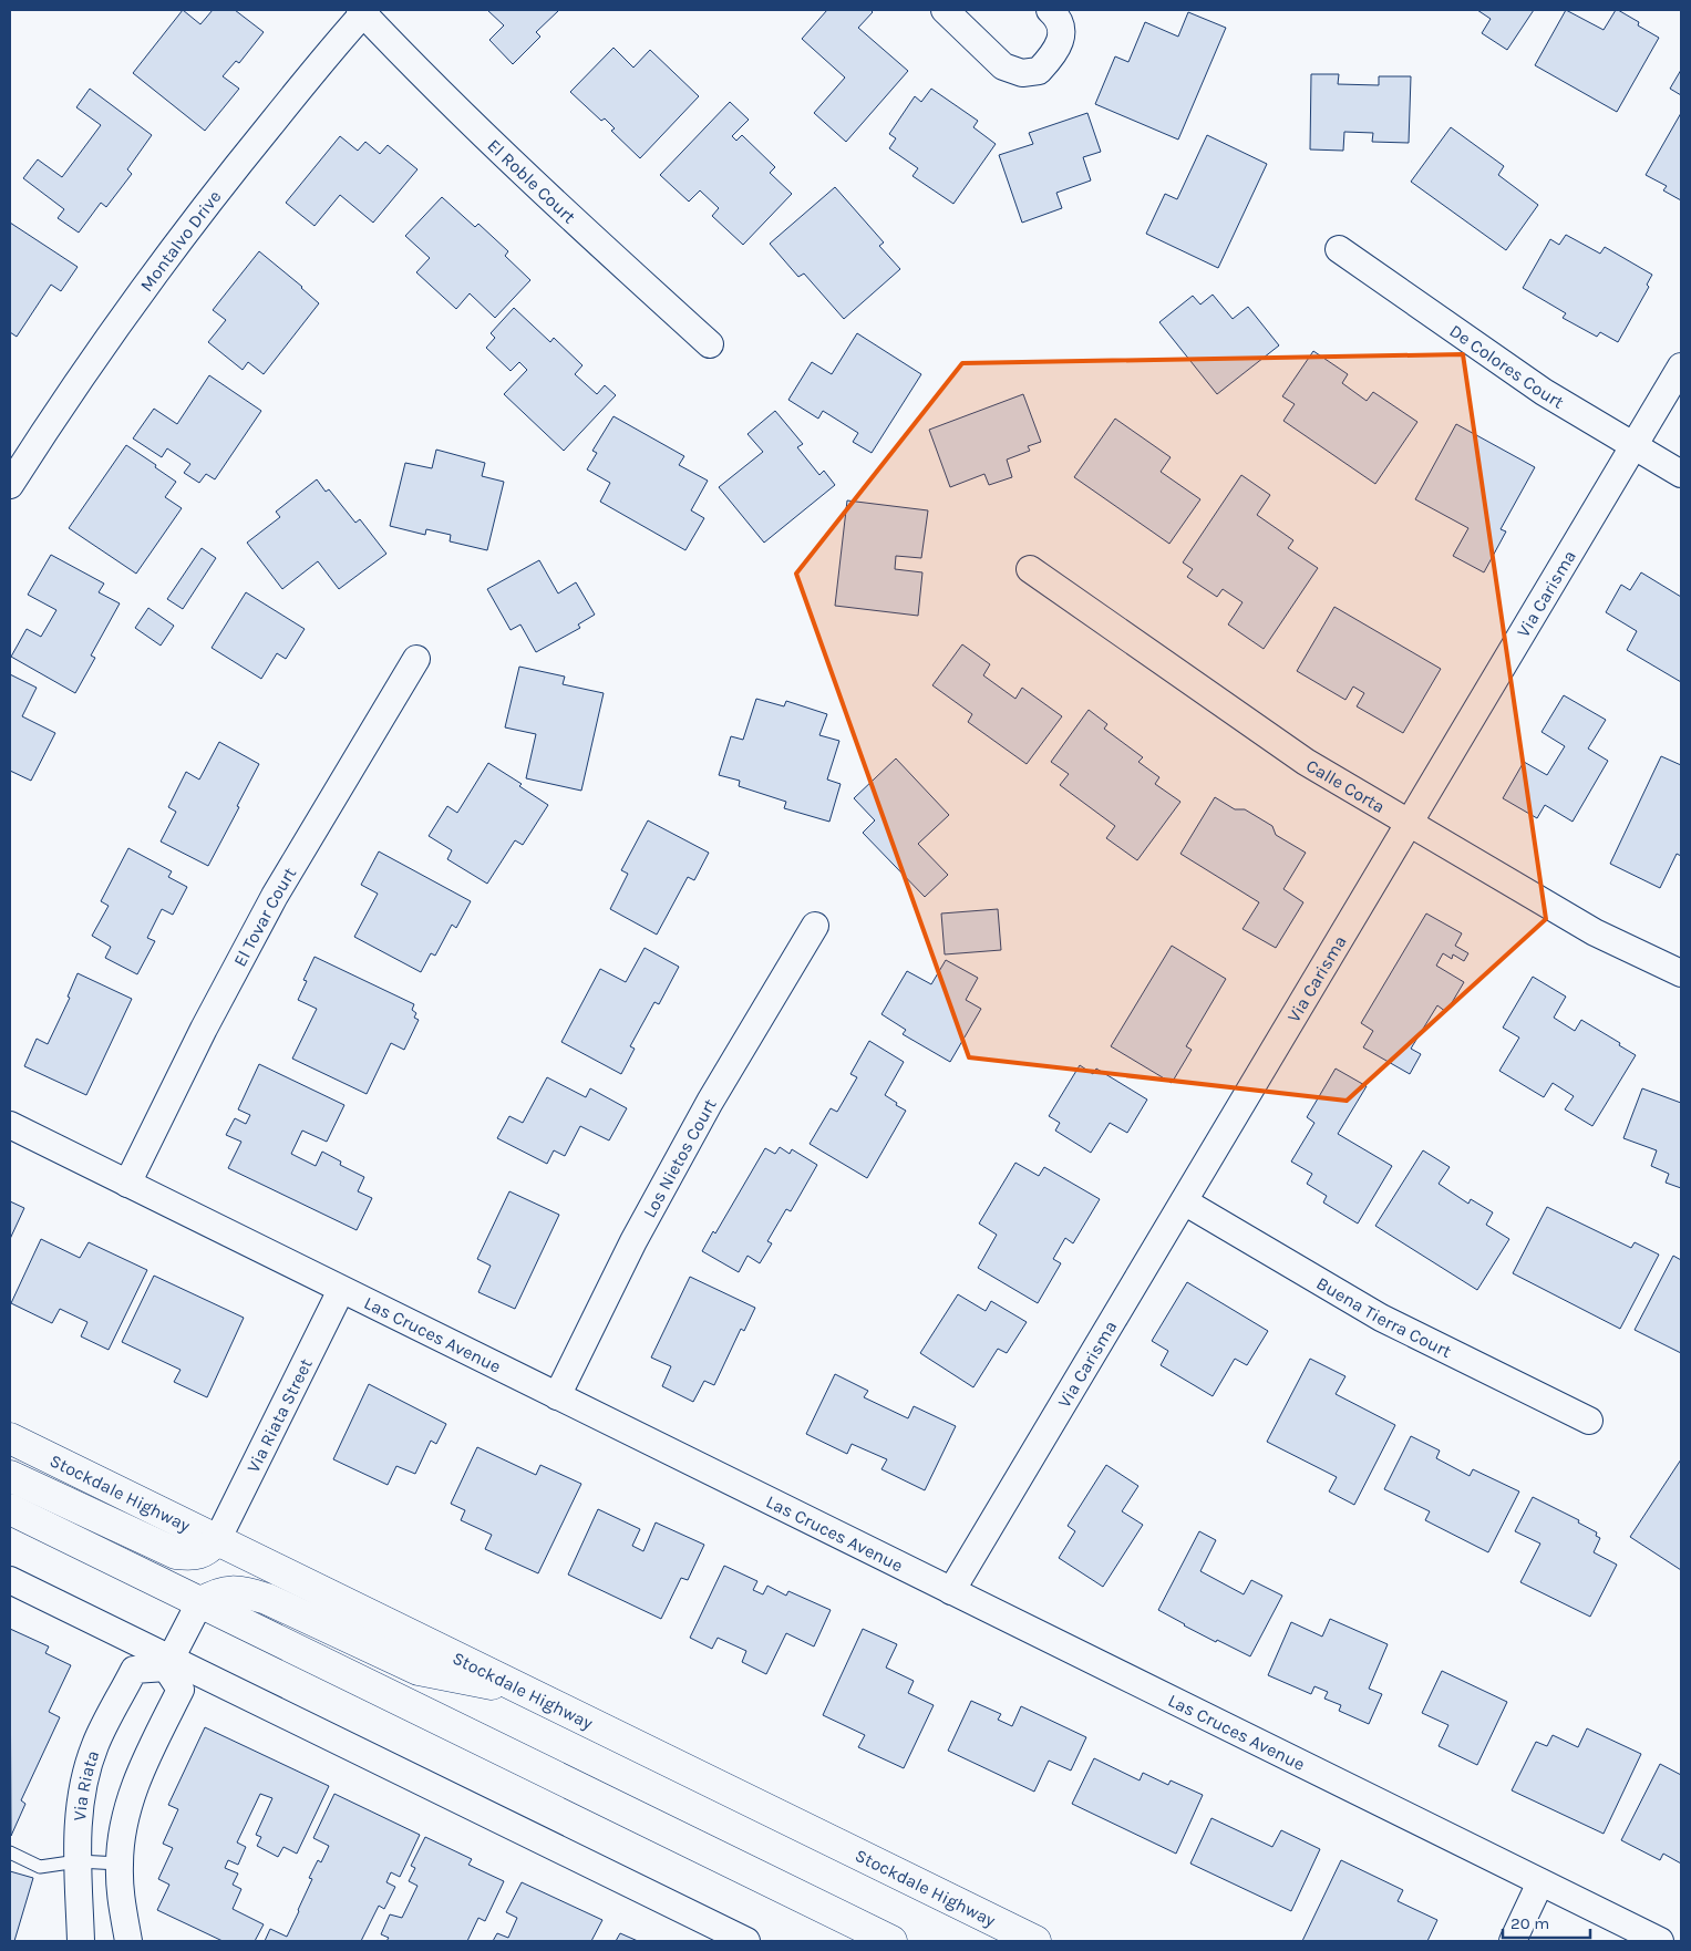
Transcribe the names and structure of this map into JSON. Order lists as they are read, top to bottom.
{
  "streets": {
    "main road": ["Stockdale Highway"],
    "street": [
      "El Roble Court",
      "Montalvo Drive",
      "De Colores Court",
      "Via Carisma",
      "Calle Corta",
      "El Tovar Court",
      "Los Nietos Court",
      "Buena Tierra Court",
      "Las Cruces Avenue",
      "Via Riata Street",
      "Via Riata"
    ]
  },
  "crossings": [
    ["El Roble Court", "Montalvo Drive"],
    ["De Colores Court", "Via Carisma"],
    ["Via Carisma", "Calle Corta"],
    ["Via Carisma", "Buena Tierra Court"],
    ["Via Carisma", "Las Cruces Avenue"],
    ["El Tovar Court", "Las Cruces Avenue"],
    ["Los Nietos Court", "Las Cruces Avenue"],
    ["Las Cruces Avenue", "Via Riata Street"],
    ["Via Riata Street", "Stockdale Highway"]
  ],
  "scale_bar": "20 m"
}
